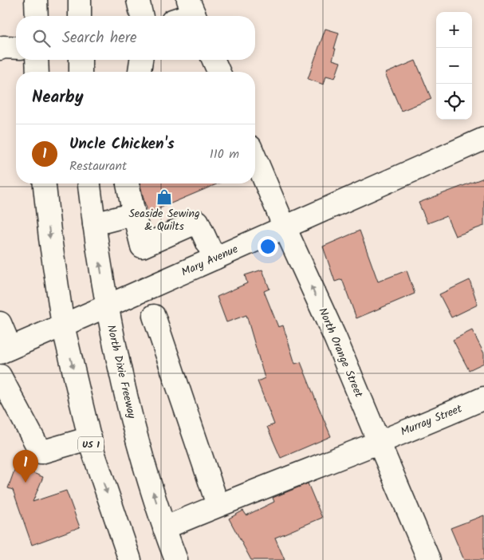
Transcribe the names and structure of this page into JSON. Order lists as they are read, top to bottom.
{
  "streets": {
    "street": [
      "Mary Avenue",
      "North Orange Street",
      "North Dixie Freeway",
      "Murray Street",
      "US 1"
    ]
  },
  "crossings": [
    ["Mary Avenue", "North Orange Street"],
    ["Mary Avenue", "North Dixie Freeway"],
    ["Mary Avenue", "US 1"],
    ["North Orange Street", "Murray Street"],
    ["North Dixie Freeway", "Murray Street"]
  ],
  "places": {
    "shop": ["Seaside Sewing & Quilts"]
  },
  "page": {
    "map_buttons": ["+", "−"],
    "search": "Search here",
    "heading": "Nearby",
    "list": [
      {
        "mark": "1",
        "name": "Uncle Chicken's",
        "note": "Restaurant",
        "value": "110 m"
      }
    ],
    "pins": "1"
  }
}
